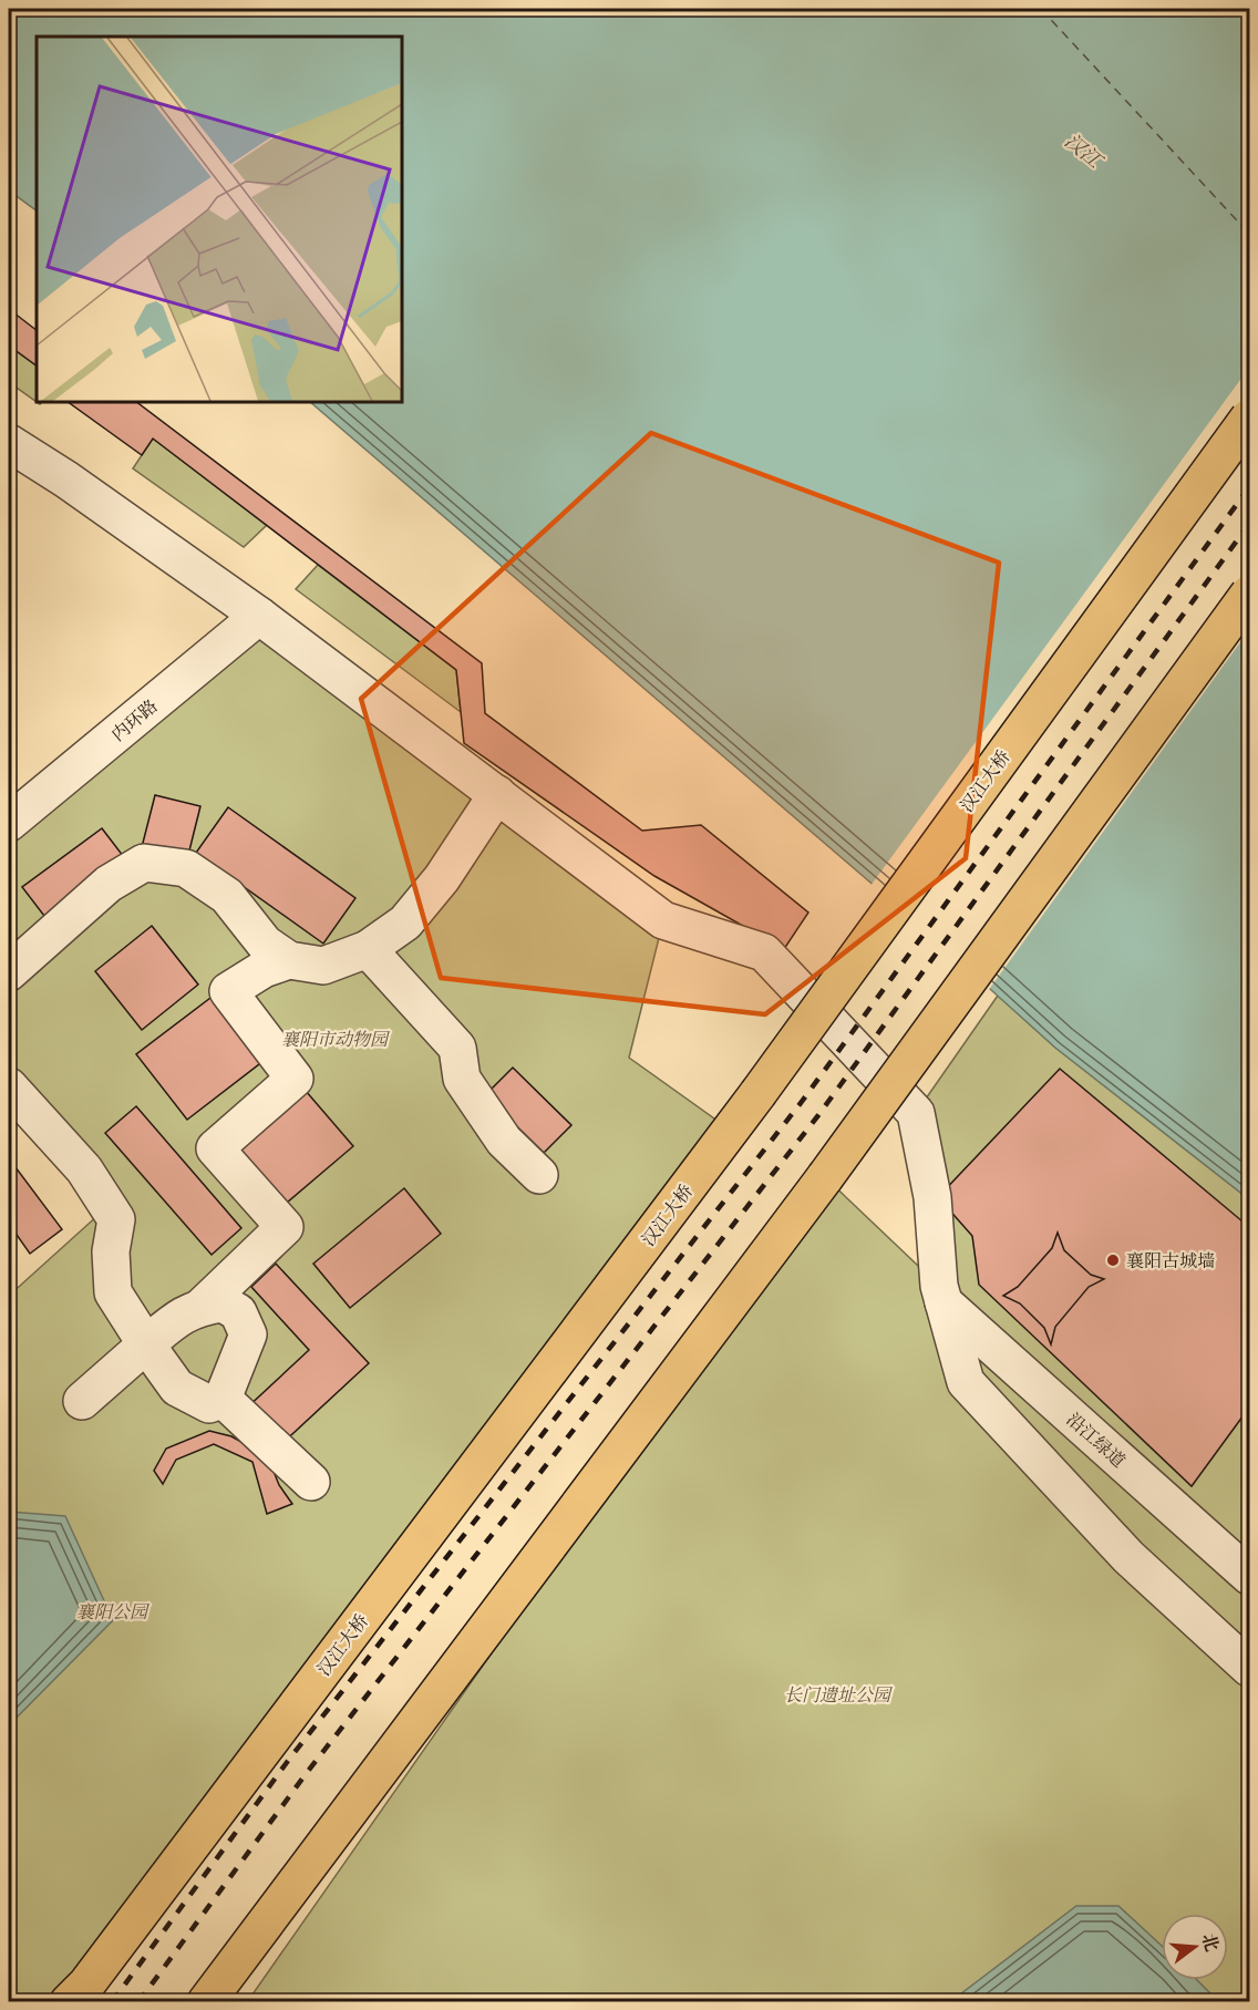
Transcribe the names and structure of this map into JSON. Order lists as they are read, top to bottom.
{
  "streets": {
    "main road": ["汉江大桥"],
    "street": ["内环路", "沿江绿道"]
  },
  "water": ["汉江"],
  "parks": ["襄阳市动物园", "襄阳公园", "长门遗址公园"],
  "places": ["襄阳古城墙"],
  "north": "right"
}
